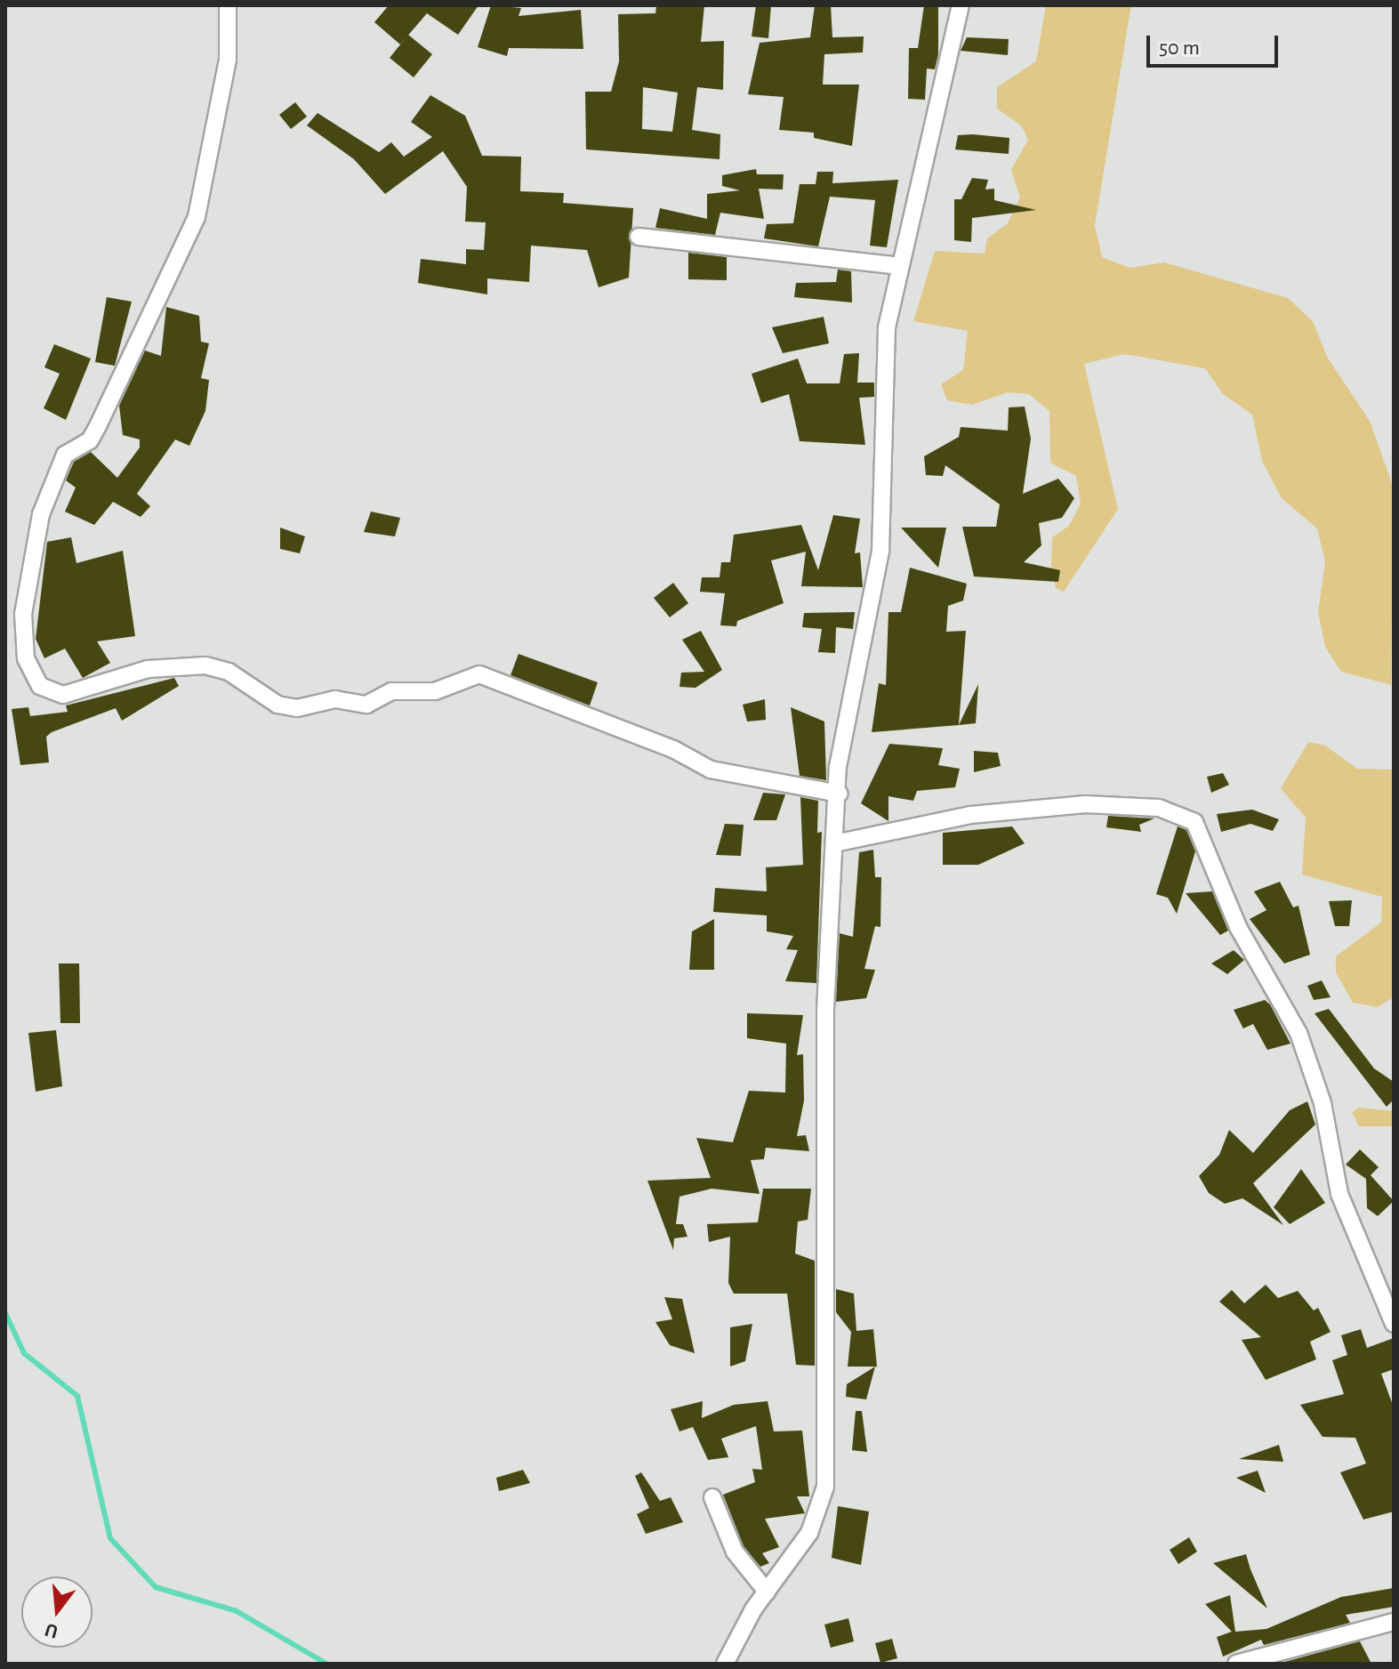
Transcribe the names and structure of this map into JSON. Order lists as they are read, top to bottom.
{
  "scale_bar": "50 m",
  "north": "bottom"
}
